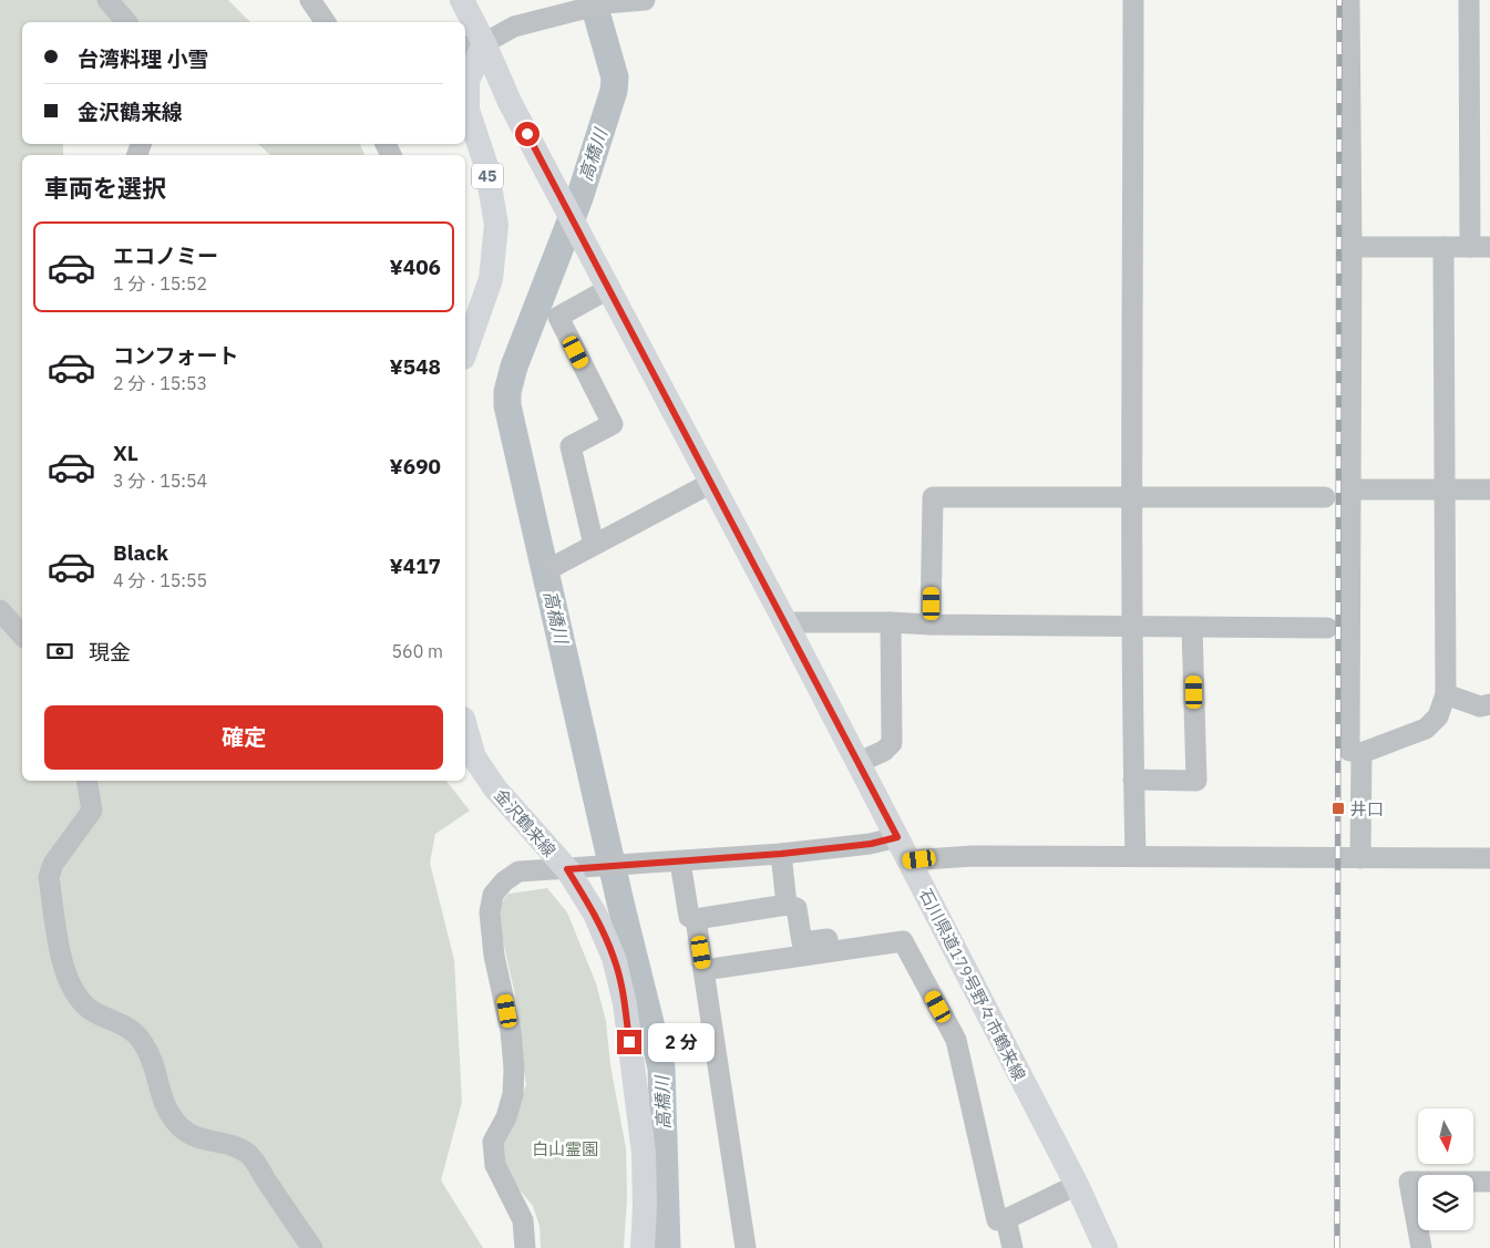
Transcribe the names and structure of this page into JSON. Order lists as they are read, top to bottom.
{
  "streets": {
    "main road": ["45", "金沢鶴来線", "石川県道179号野々市鶴来線"]
  },
  "crossings": [
    ["45", "石川県道179号野々市鶴来線"]
  ],
  "water": ["高橋川"],
  "parks": ["白山霊園"],
  "places": {
    "transit": ["井口"]
  },
  "north": "bottom",
  "page": {
    "banner": ["台湾料理 小雪", "金沢鶴来線"],
    "heading": "車両を選択",
    "list": [
      {
        "name": "エコノミー",
        "note": "1 分 · 15:52",
        "value": "¥406"
      },
      {
        "name": "コンフォート",
        "note": "2 分 · 15:53",
        "value": "¥548"
      },
      {
        "name": "XL",
        "note": "3 分 · 15:54",
        "value": "¥690"
      },
      {
        "name": "Black",
        "note": "4 分 · 15:55",
        "value": "¥417"
      }
    ],
    "pay": ["現金", "560 m"],
    "buttons": "確定",
    "bubble": "2 分"
  }
}
